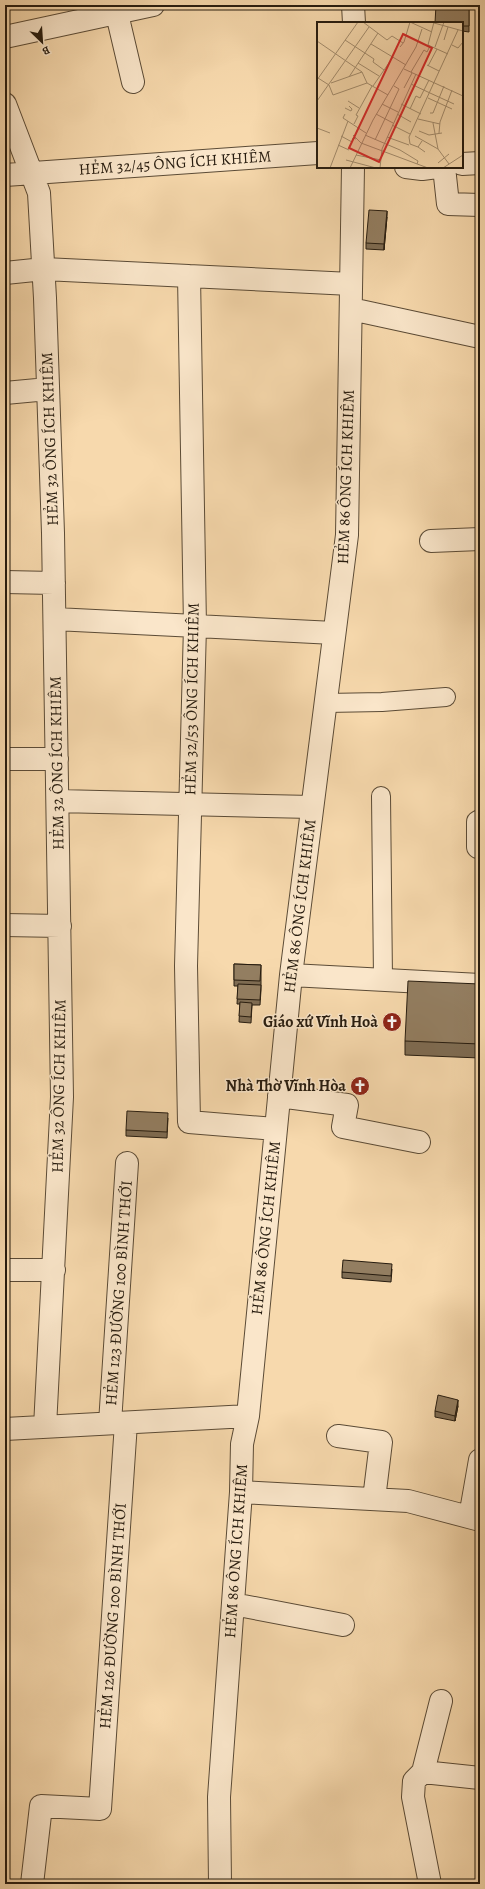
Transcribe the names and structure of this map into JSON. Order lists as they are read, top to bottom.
{
  "streets": {
    "street": [
      "HẺM 32/45 ÔNG ÍCH KHIÊM",
      "HẺM 32 ÔNG ÍCH KHIÊM",
      "HẺM 86 ÔNG ÍCH KHIÊM",
      "HẺM 32/53 ÔNG ÍCH KHIÊM",
      "HẺM 123 ĐƯỜNG 100 BÌNH THỚI",
      "HẺM 126 ĐƯỜNG 100 BÌNH THỚI"
    ]
  },
  "crossings": [
    ["HẺM 32/45 ÔNG ÍCH KHIÊM", "HẺM 32 ÔNG ÍCH KHIÊM"],
    ["HẺM 86 ÔNG ÍCH KHIÊM", "HẺM 32/53 ÔNG ÍCH KHIÊM"],
    ["HẺM 123 ĐƯỜNG 100 BÌNH THỚI", "HẺM 126 ĐƯỜNG 100 BÌNH THỚI"]
  ],
  "places": {
    "church": ["Giáo xứ Vĩnh Hoà", "Nhà Thờ Vĩnh Hòa"]
  },
  "north": "bottom right"
}
